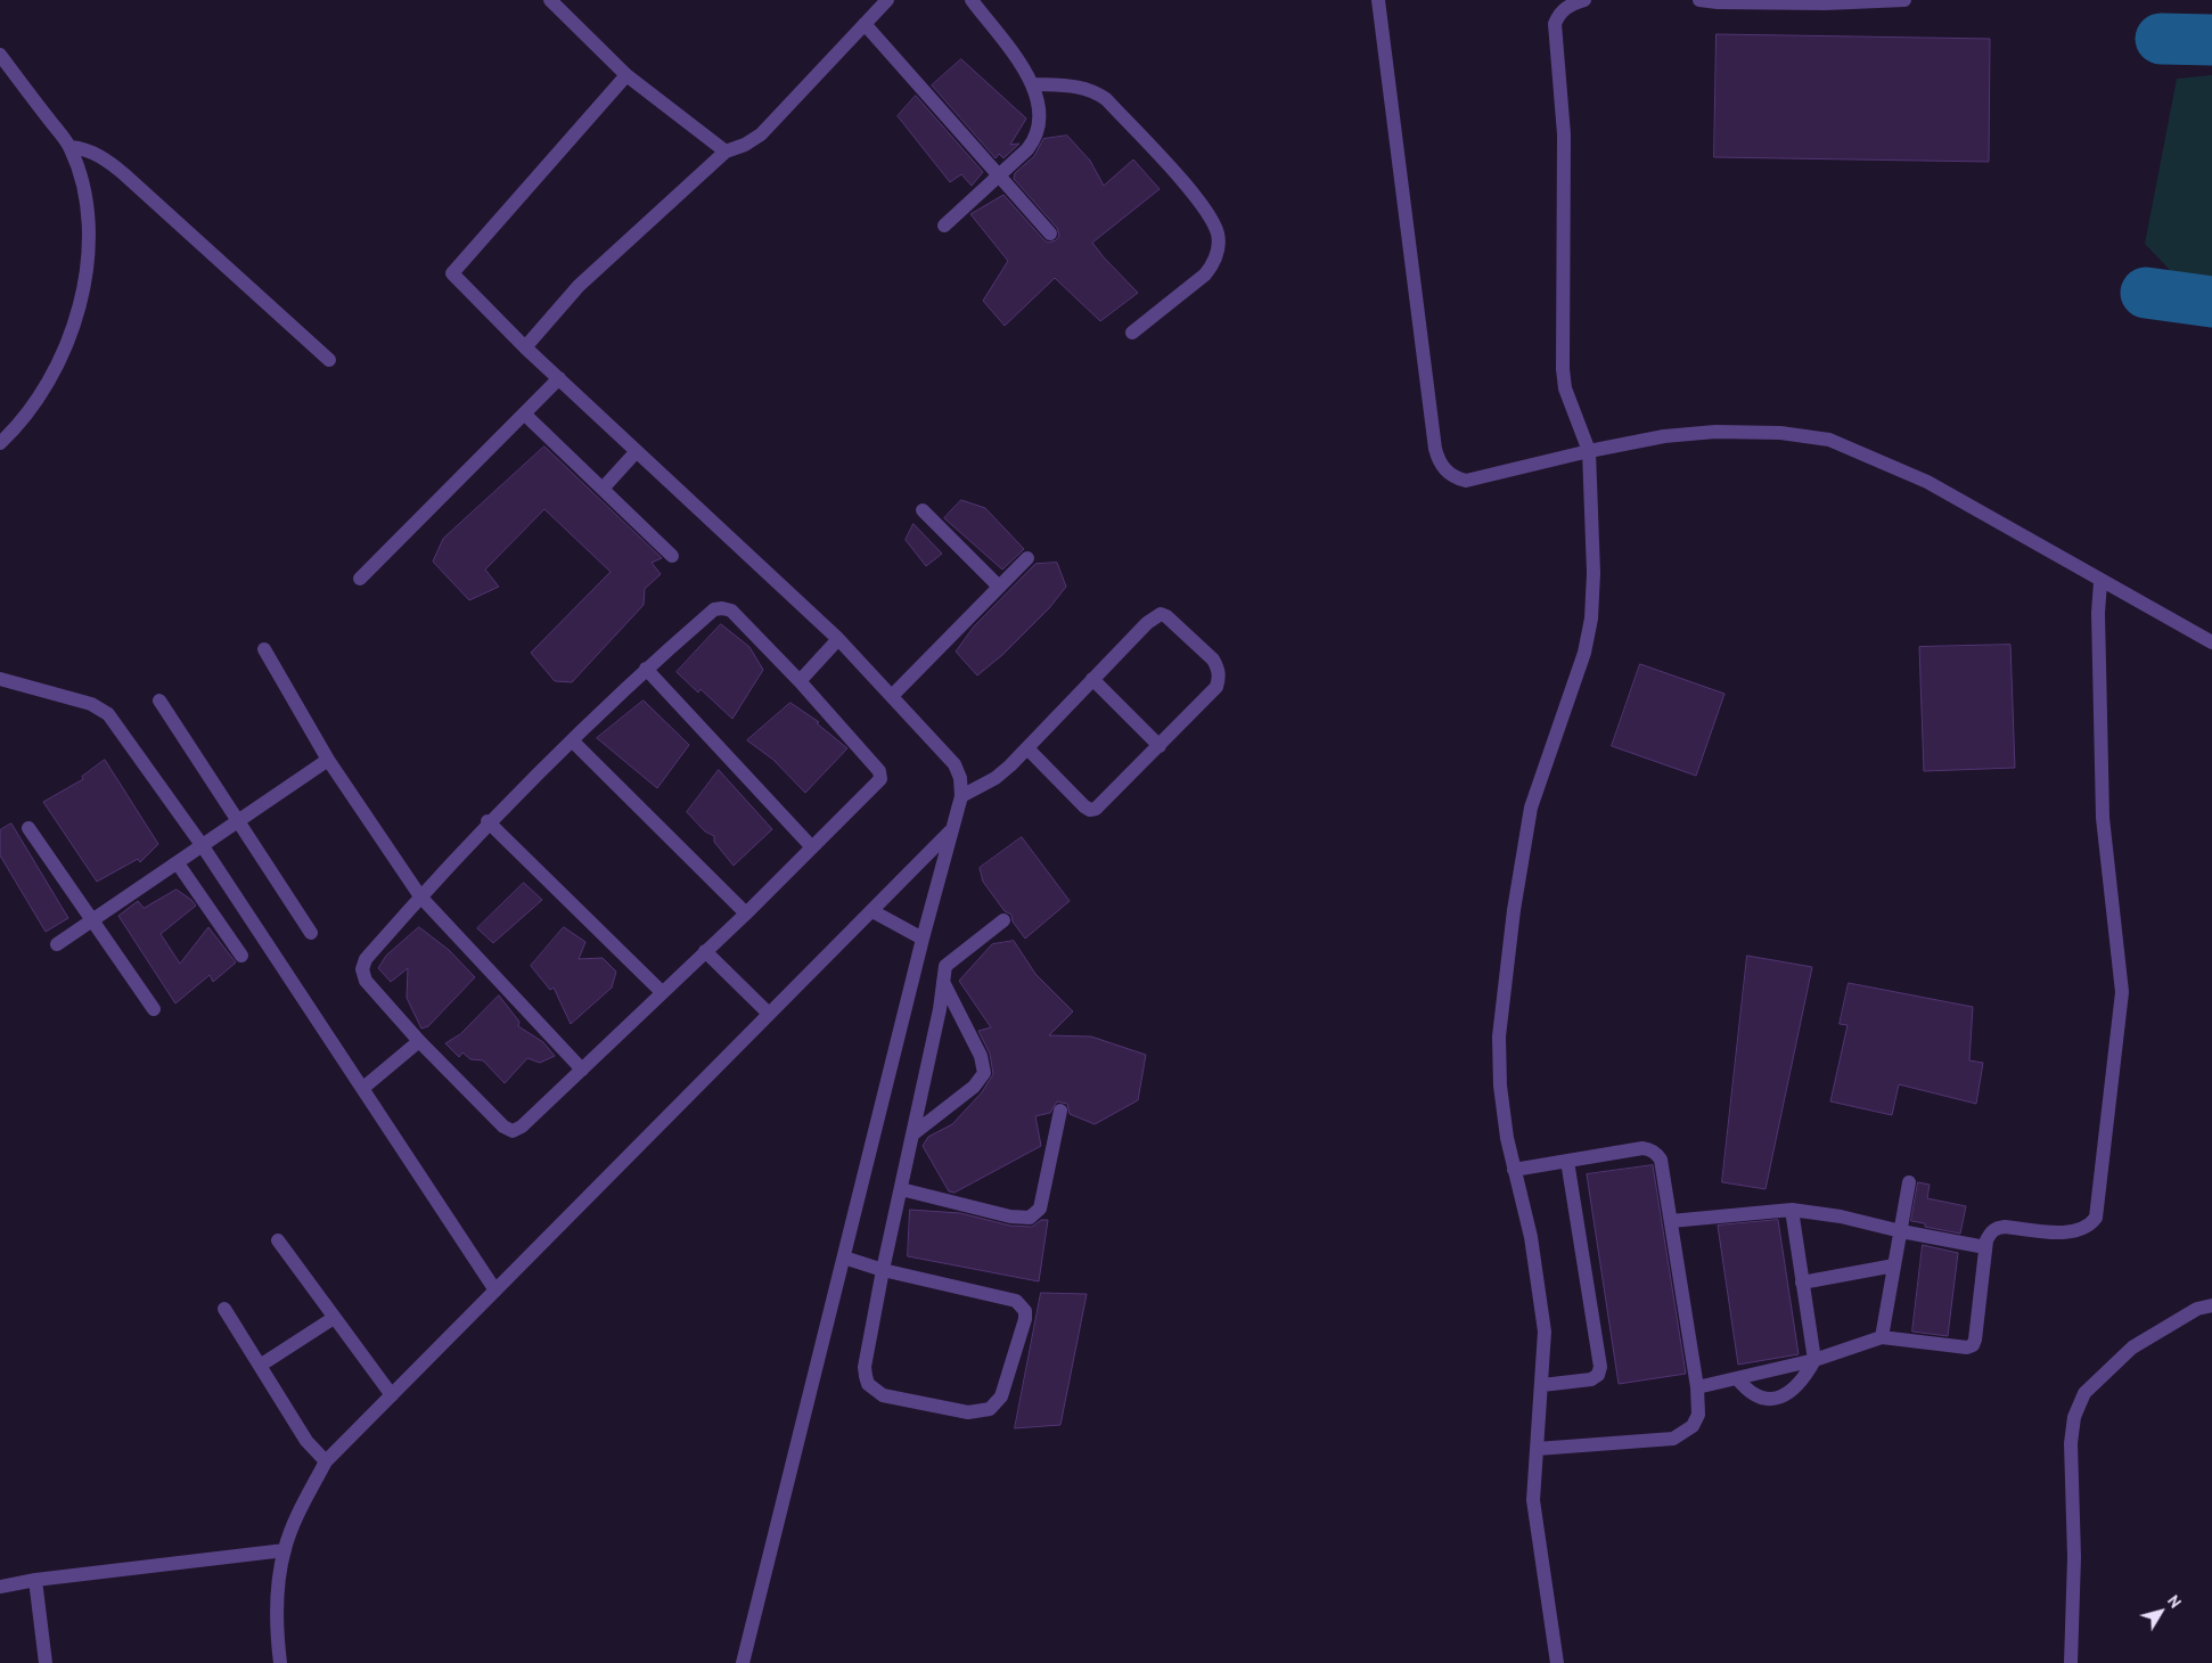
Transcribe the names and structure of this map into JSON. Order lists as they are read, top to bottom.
{
  "north": "top right"
}
